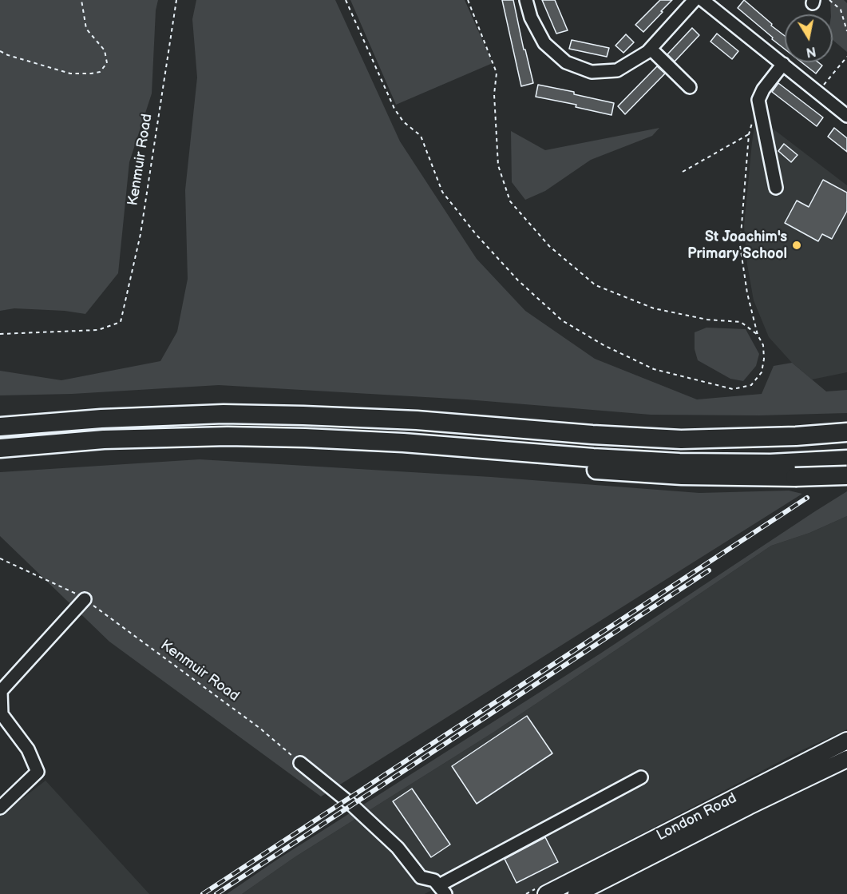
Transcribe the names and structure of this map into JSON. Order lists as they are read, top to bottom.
{
  "streets": {
    "main road": ["London Road"],
    "path": ["Kenmuir Road"]
  },
  "places": ["St Joachim's Primary School"],
  "north": "bottom"
}
